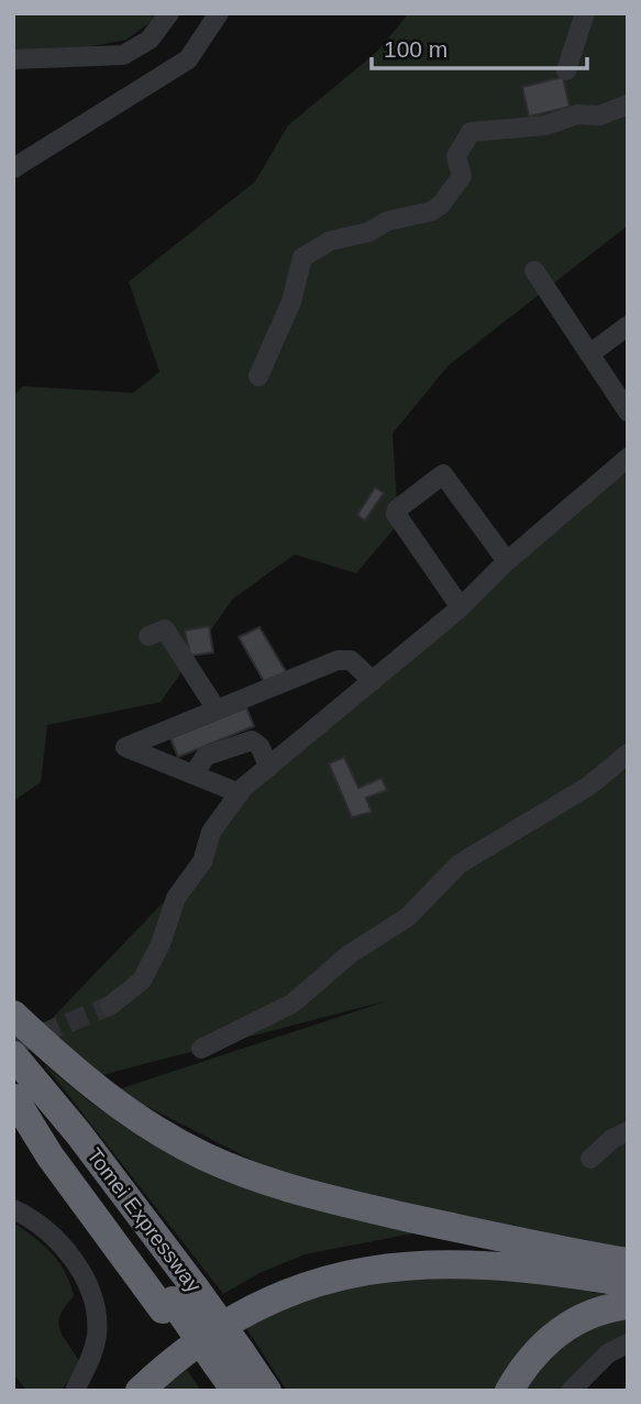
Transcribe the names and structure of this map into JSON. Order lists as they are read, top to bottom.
{
  "streets": {
    "highway": ["Tomei Expressway"]
  },
  "scale_bar": "100 m"
}
